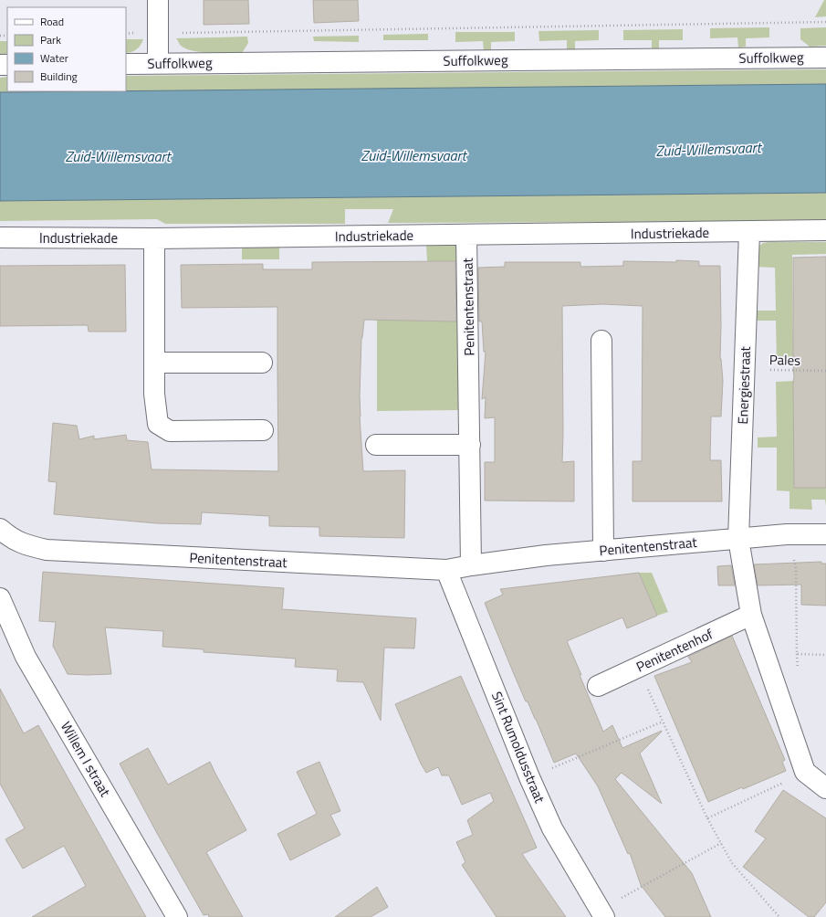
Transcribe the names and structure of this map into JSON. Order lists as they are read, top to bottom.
{
  "streets": {
    "street": [
      "Suffolkweg",
      "Industriekade",
      "Penitentenstraat",
      "Energiestraat",
      "Penitentenhof",
      "Sint Rumoldusstraat",
      "Willem I straat"
    ],
    "path": ["Pales"]
  },
  "crossings": [
    ["Industriekade", "Penitentenstraat"],
    ["Industriekade", "Energiestraat"],
    ["Penitentenstraat", "Energiestraat"],
    ["Penitentenstraat", "Sint Rumoldusstraat"],
    ["Pales", "Energiestraat"]
  ],
  "water": ["Zuid-Willemsvaart"],
  "legend": [
    "Road",
    "Park",
    "Water",
    "Building"
  ]
}
